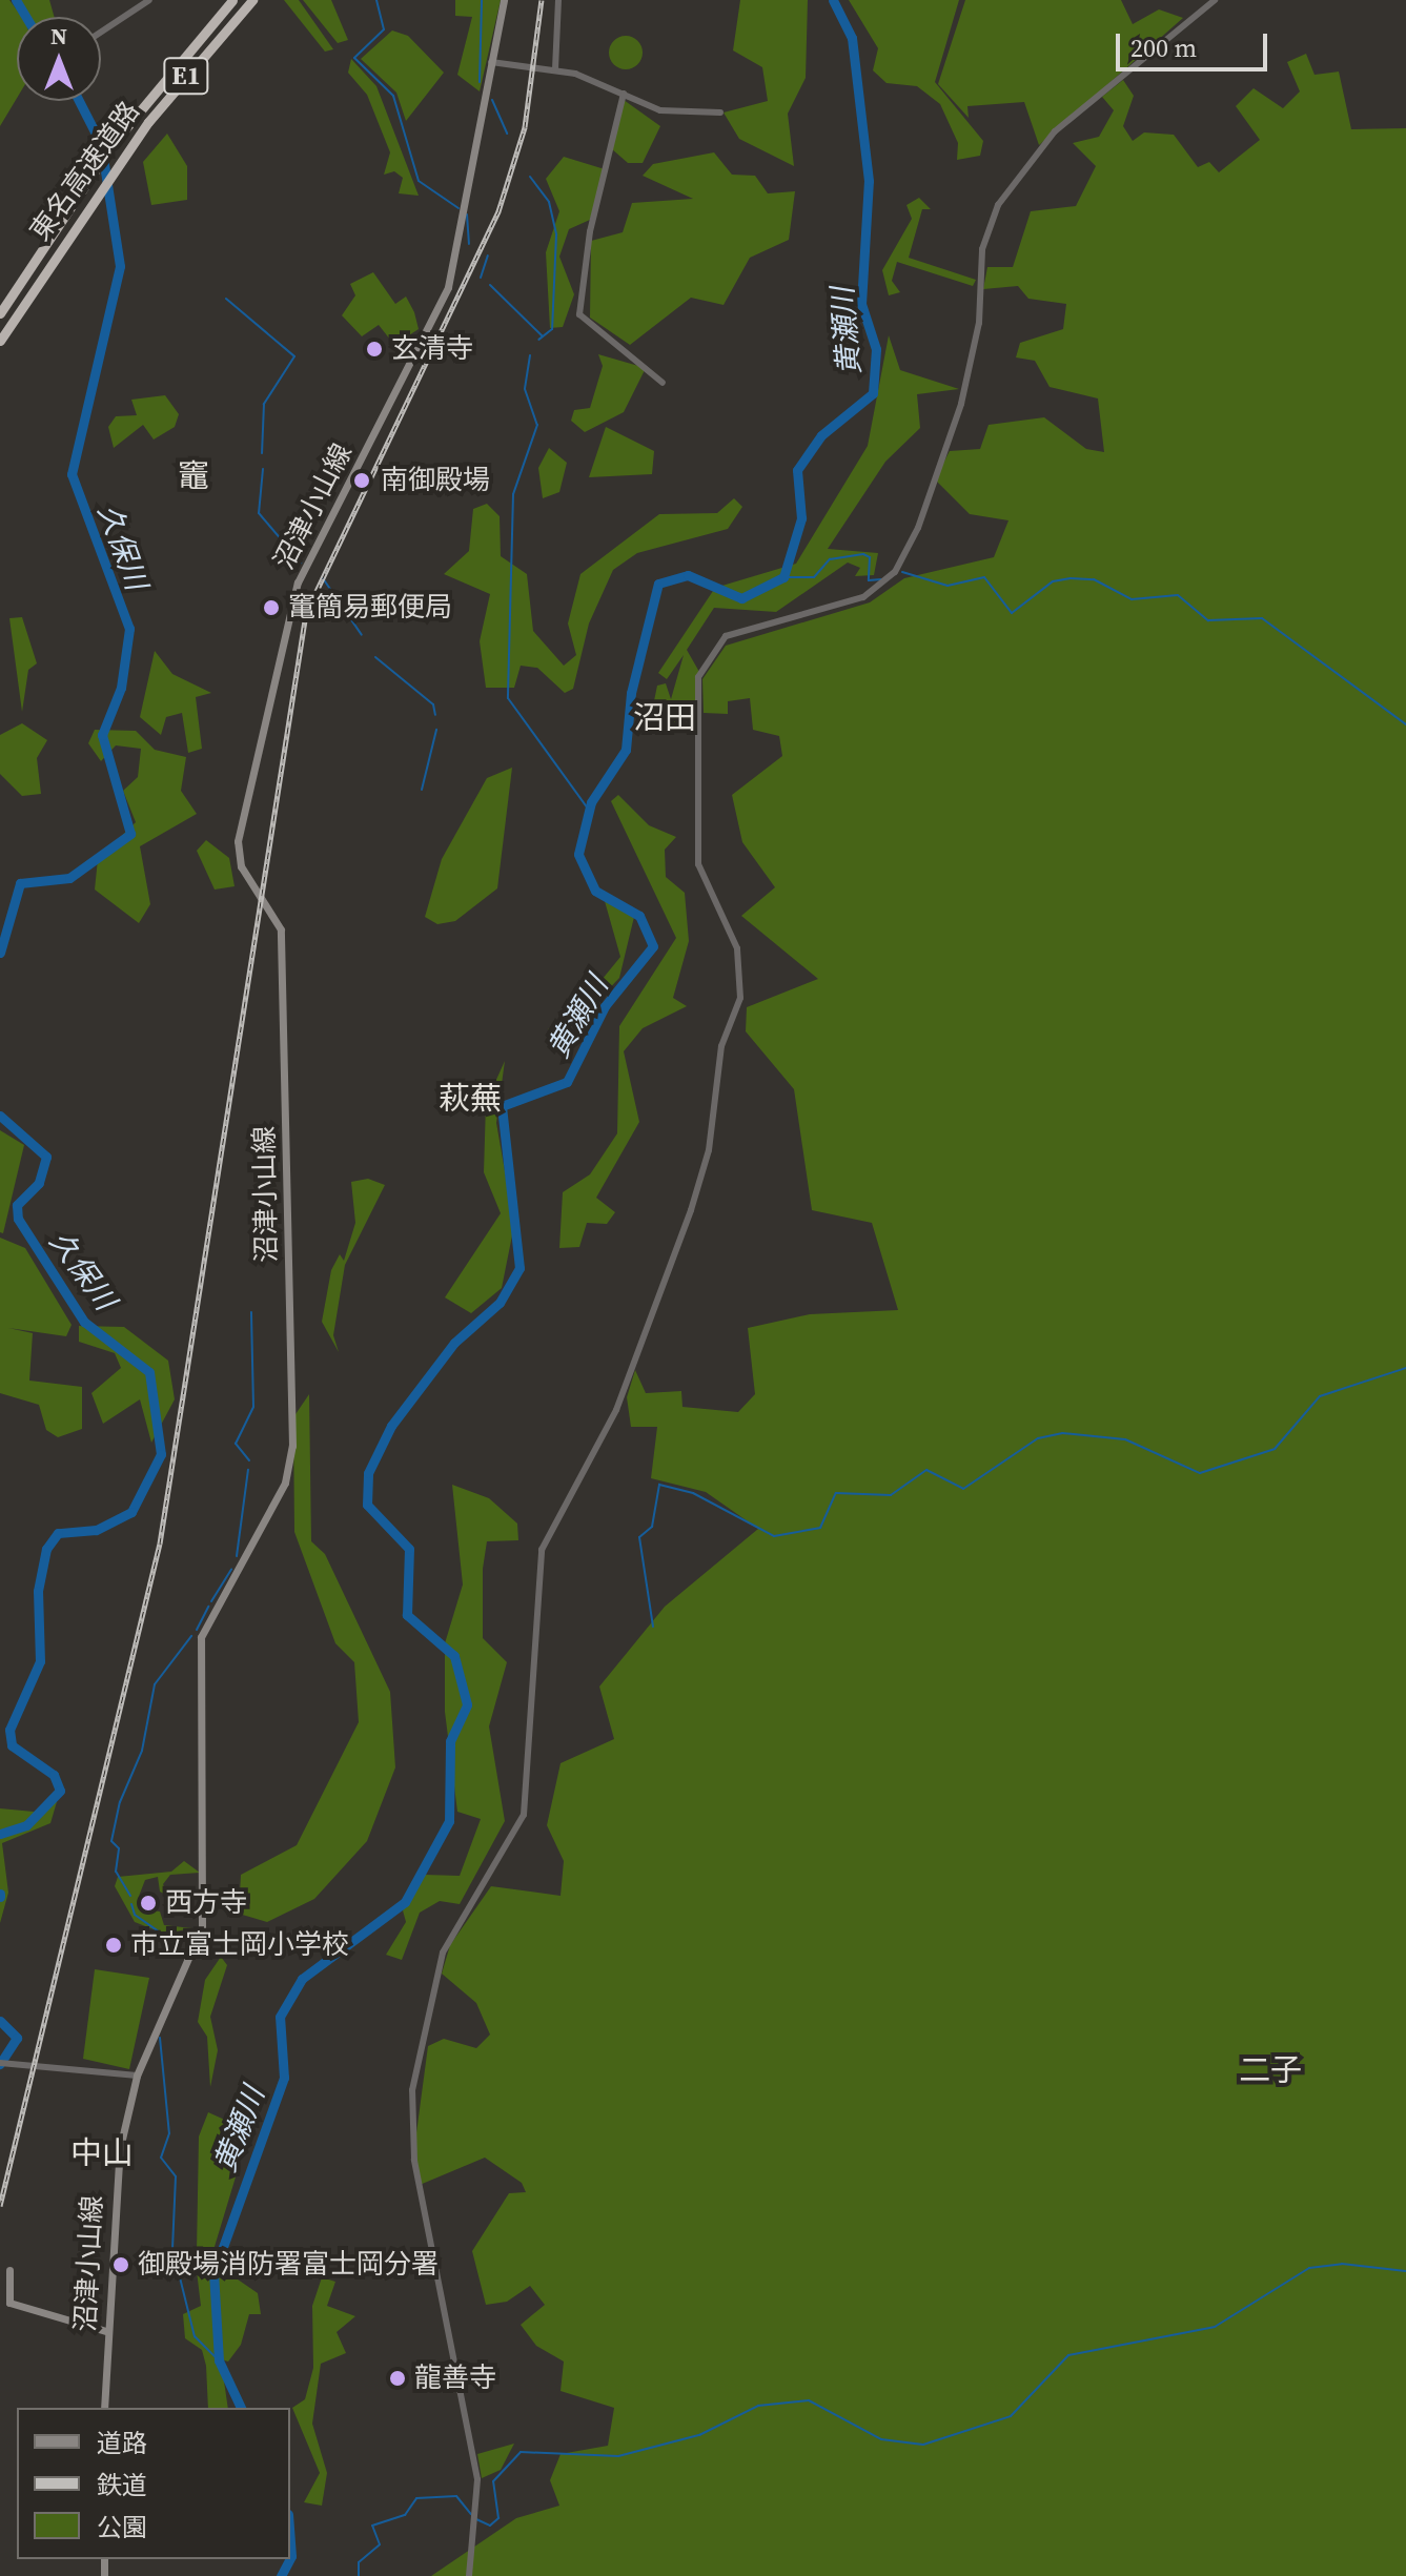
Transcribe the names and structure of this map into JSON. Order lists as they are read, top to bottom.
{
  "streets": {
    "highway": ["E1", "東名高速道路"],
    "main road": ["沼津小山線"]
  },
  "districts": [
    "竈",
    "沼田",
    "萩蕪",
    "二子",
    "中山"
  ],
  "water": ["黄瀬川", "久保川"],
  "places": [
    "玄清寺",
    "南御殿場",
    "竃簡易郵便局",
    "西方寺",
    "市立富士岡小学校",
    "御殿場消防署富士岡分署",
    "龍善寺"
  ],
  "legend": ["道路", "鉄道", "公園"],
  "scale_bar": "200 m",
  "north": "top"
}
